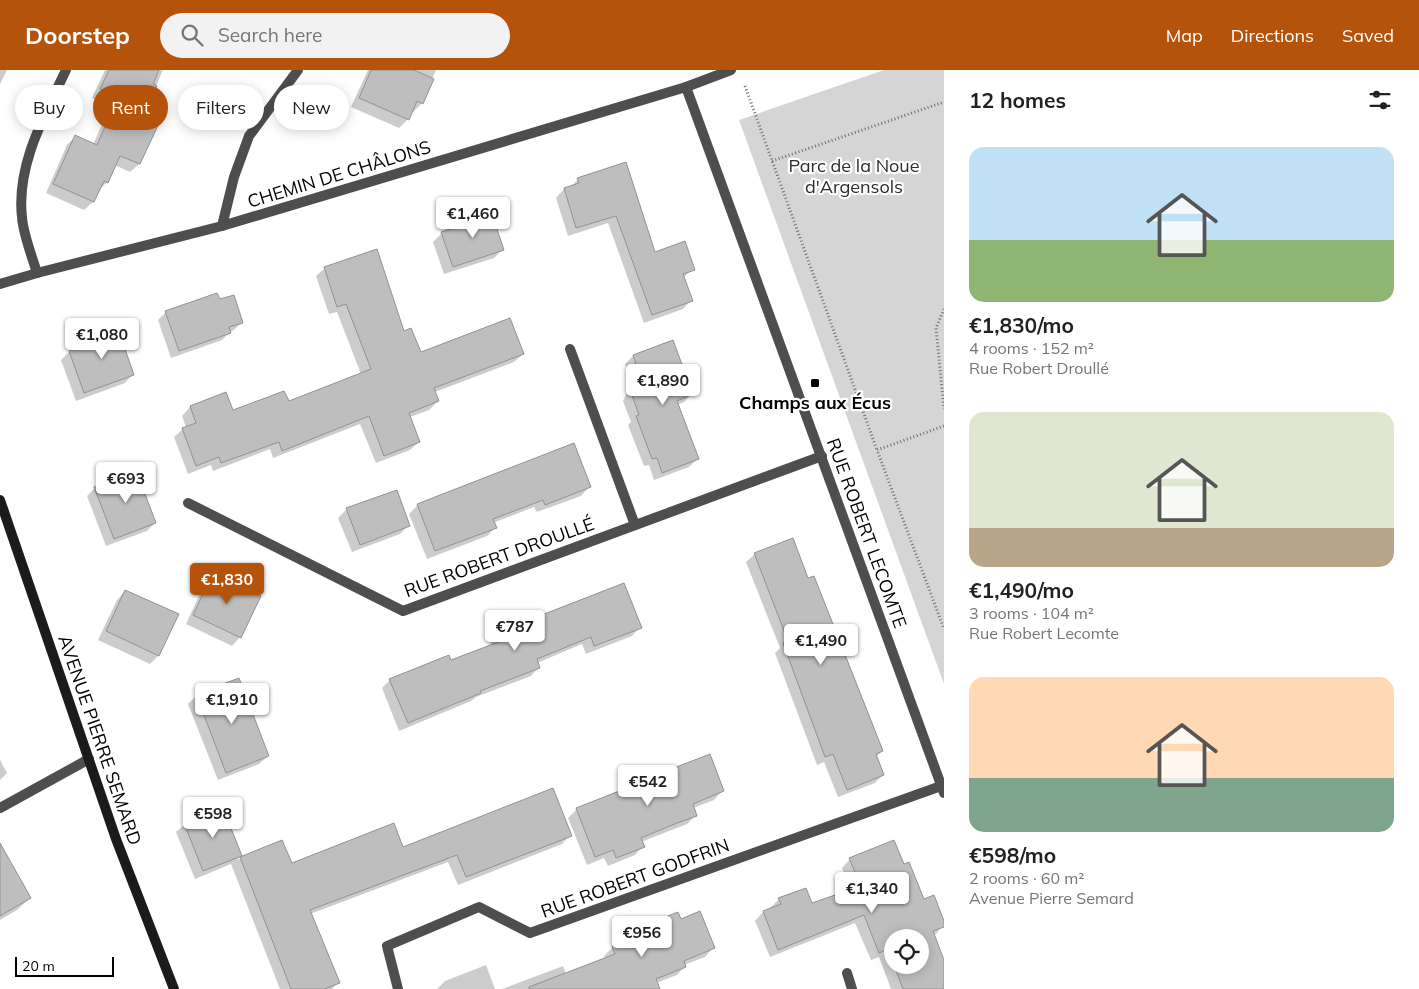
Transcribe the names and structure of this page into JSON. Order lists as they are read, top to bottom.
{
  "streets": {
    "main road": ["AVENUE PIERRE SEMARD"],
    "street": [
      "CHEMIN DE CHÂLONS",
      "RUE ROBERT LECOMTE",
      "RUE ROBERT DROULLÉ",
      "RUE ROBERT GODFRIN"
    ]
  },
  "crossings": [
    ["CHEMIN DE CHÂLONS", "RUE ROBERT LECOMTE"],
    ["RUE ROBERT LECOMTE", "RUE ROBERT DROULLÉ"],
    ["RUE ROBERT LECOMTE", "RUE ROBERT GODFRIN"]
  ],
  "parks": ["Parc de la Noue d'Argensols"],
  "places": {
    "transit": ["Champs aux Écus"]
  },
  "scale_bar": "20 m",
  "page": {
    "header": "Doorstep",
    "search": "Search here",
    "nav": ["Map", "Directions", "Saved"],
    "heading": "12 homes",
    "chip": [
      "Buy",
      "Rent",
      "Filters",
      "New"
    ],
    "list": [
      {
        "name": "€1,830/mo",
        "note": "4 rooms · 152 m² · Rue Robert Droullé"
      },
      {
        "name": "€1,490/mo",
        "note": "3 rooms · 104 m² · Rue Robert Lecomte"
      },
      {
        "name": "€598/mo",
        "note": "2 rooms · 60 m² · Avenue Pierre Semard"
      }
    ],
    "price": [
      "€1,460",
      "€1,080",
      "€1,890",
      "€693",
      "€1,830",
      "€787",
      "€1,490",
      "€1,910",
      "€542",
      "€598",
      "€1,340",
      "€956"
    ],
    "scale": "20 m"
  }
}
